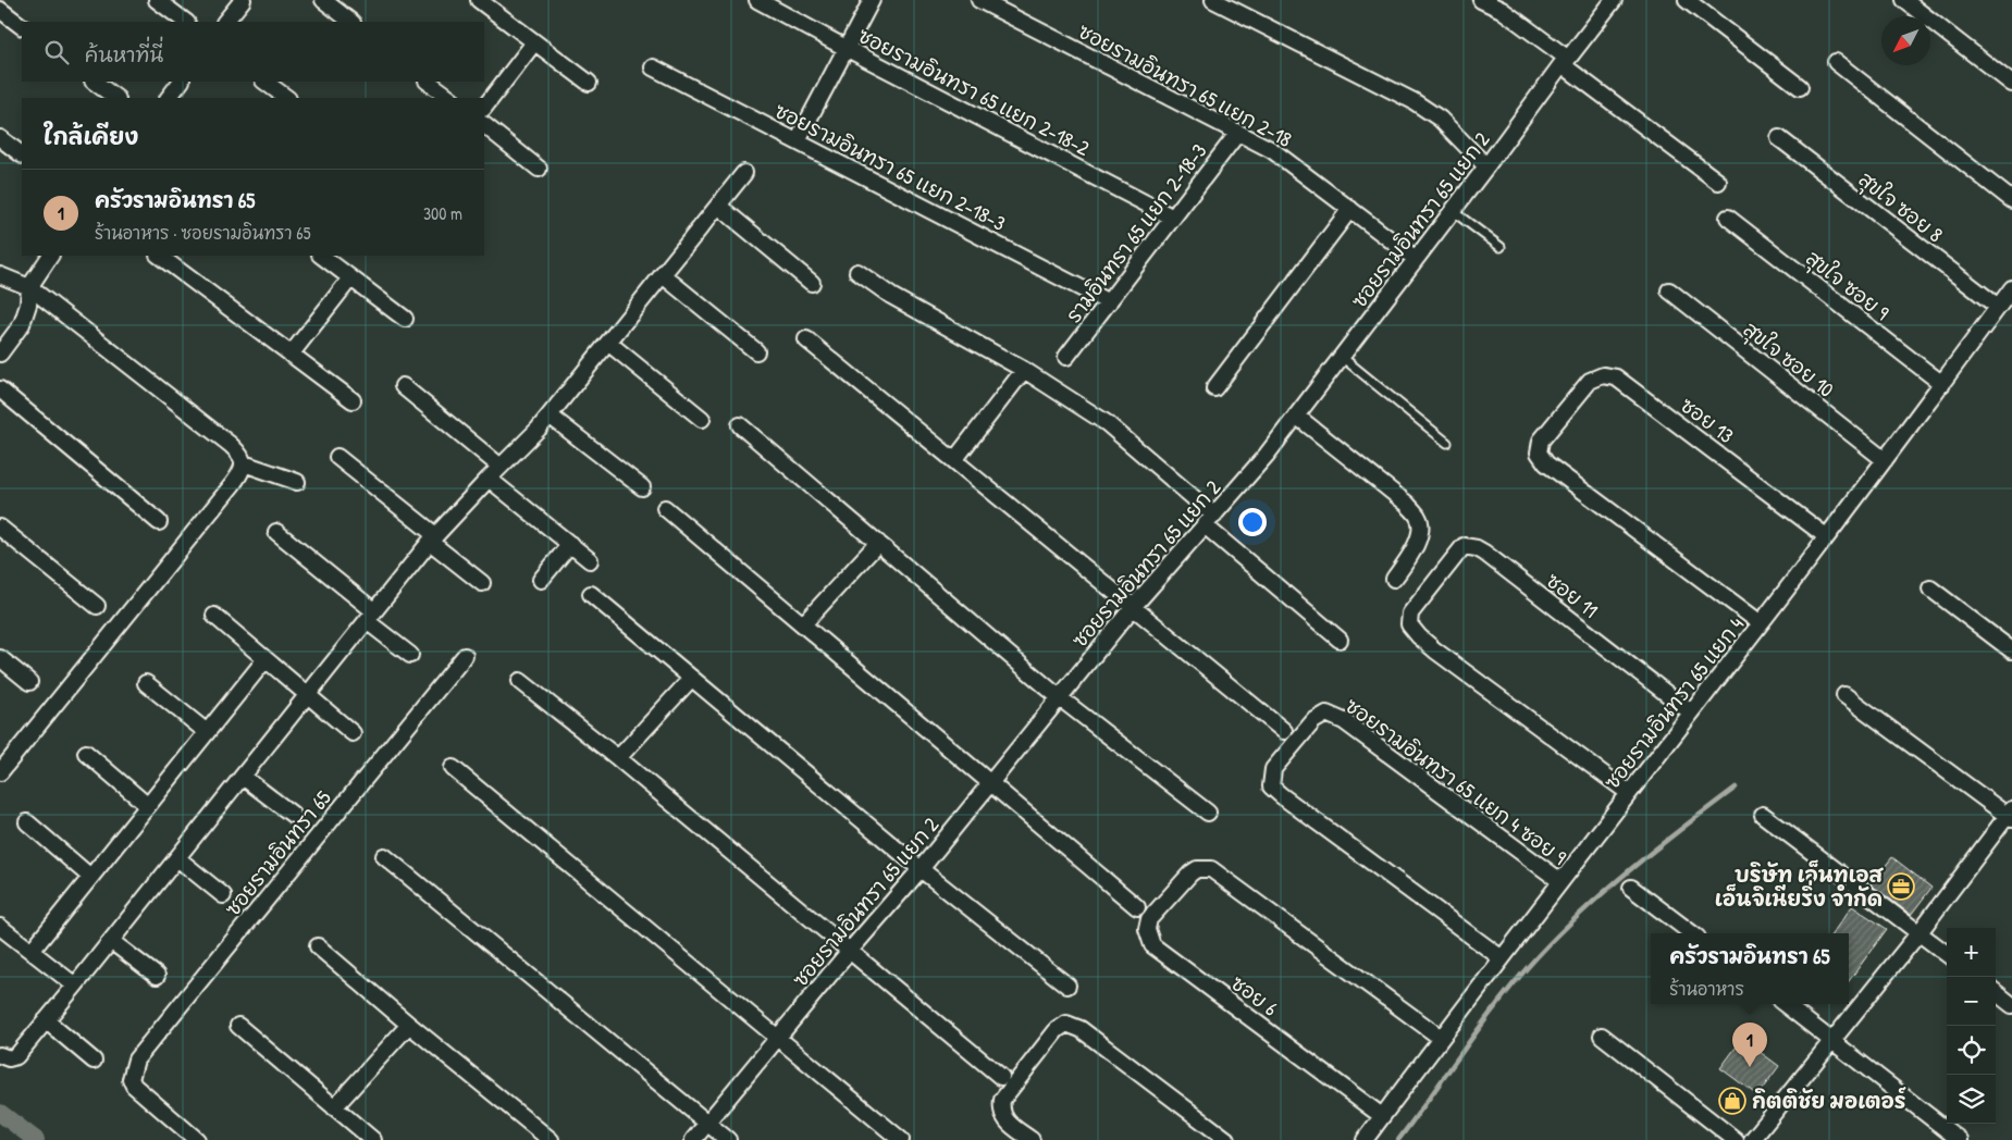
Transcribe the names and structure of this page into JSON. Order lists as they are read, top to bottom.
{
  "streets": {
    "street": [
      "ซอยรามอินทรา 65 แยก 2-18",
      "ซอยรามอินทรา 65 แยก 2-18-2",
      "ซอยรามอินทรา 65 แยก 2-18-3",
      "สุขใจ ซอย 8",
      "ซอยรามอินทรา 65 แยก 2",
      "รามอินทรา 65 แยก 2-18-3",
      "สุขใจ ซอย 9",
      "สุขใจ ซอย 10",
      "ซอย 13",
      "ซอย 11",
      "ซอยรามอินทรา 65 แยก 4",
      "ซอยรามอินทรา 65 แยก 4 ซอย 9",
      "ซอยรามอินทรา 65",
      "ซอย 6"
    ]
  },
  "crossings": [
    ["ซอยรามอินทรา 65 แยก 2-18", "ซอยรามอินทรา 65 แยก 2"],
    ["ซอยรามอินทรา 65 แยก 2-18", "รามอินทรา 65 แยก 2-18-3"],
    ["ซอยรามอินทรา 65 แยก 2-18-2", "รามอินทรา 65 แยก 2-18-3"],
    ["ซอยรามอินทรา 65 แยก 2-18-3", "รามอินทรา 65 แยก 2-18-3"],
    ["สุขใจ ซอย 8", "ซอยรามอินทรา 65 แยก 4"],
    ["สุขใจ ซอย 9", "ซอยรามอินทรา 65 แยก 4"],
    ["สุขใจ ซอย 10", "ซอยรามอินทรา 65 แยก 4"],
    ["ซอย 13", "ซอยรามอินทรา 65 แยก 4"],
    ["ซอย 11", "ซอยรามอินทรา 65 แยก 4"],
    ["ซอยรามอินทรา 65 แยก 4", "ซอยรามอินทรา 65 แยก 4 ซอย 9"],
    ["ซอยรามอินทรา 65 แยก 4", "ซอย 6"]
  ],
  "places": {
    "office": ["บริษัท เอ็นทูเอส เอ็นจิเนียริ่ง จำกัด"],
    "shop": ["กิตติชัย มอเตอร์"]
  },
  "north": "bottom left",
  "page": {
    "search": "ค้นหาที่นี่",
    "heading": "ใกล้เคียง",
    "list": [
      {
        "mark": "1",
        "name": "ครัวรามอินทรา 65",
        "note": "ร้านอาหาร · ซอยรามอินทรา 65",
        "value": "300 m"
      }
    ],
    "map_buttons": ["+", "−"],
    "popup": ["ครัวรามอินทรา 65", "ร้านอาหาร"],
    "pins": "1"
  }
}
